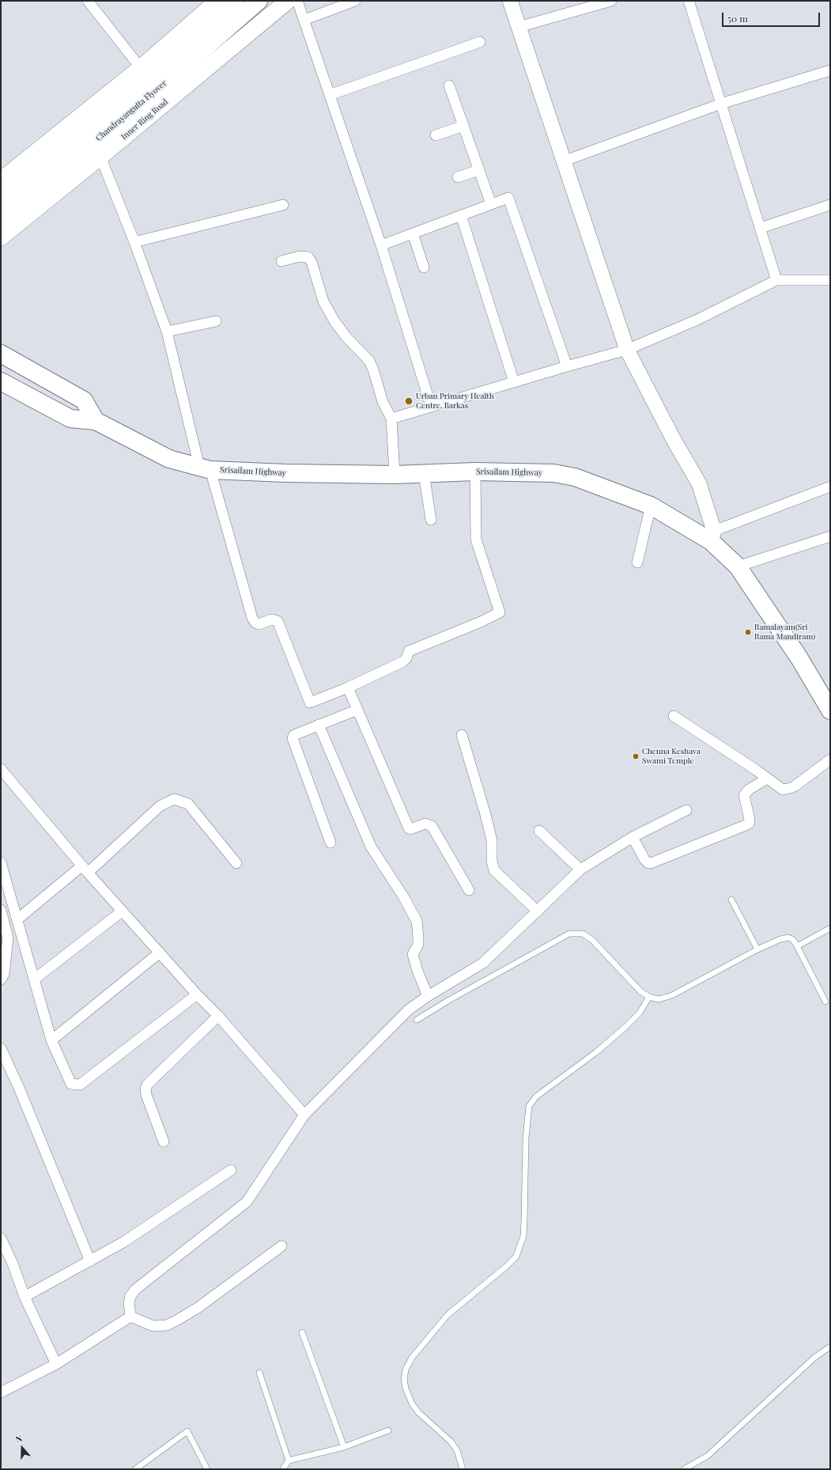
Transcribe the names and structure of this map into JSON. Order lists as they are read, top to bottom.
{
  "streets": {
    "highway": ["Chandrayangutta Flyover", "Srisailam Highway"],
    "main road": ["Inner Ring Road"]
  },
  "places": ["Urban Primary Health Centre, Barkas", "Ramalayam(Sri Rama Mandiram)", "Chenna Keshava Swami Temple"],
  "scale_bar": "50 m",
  "north": "top"
}
